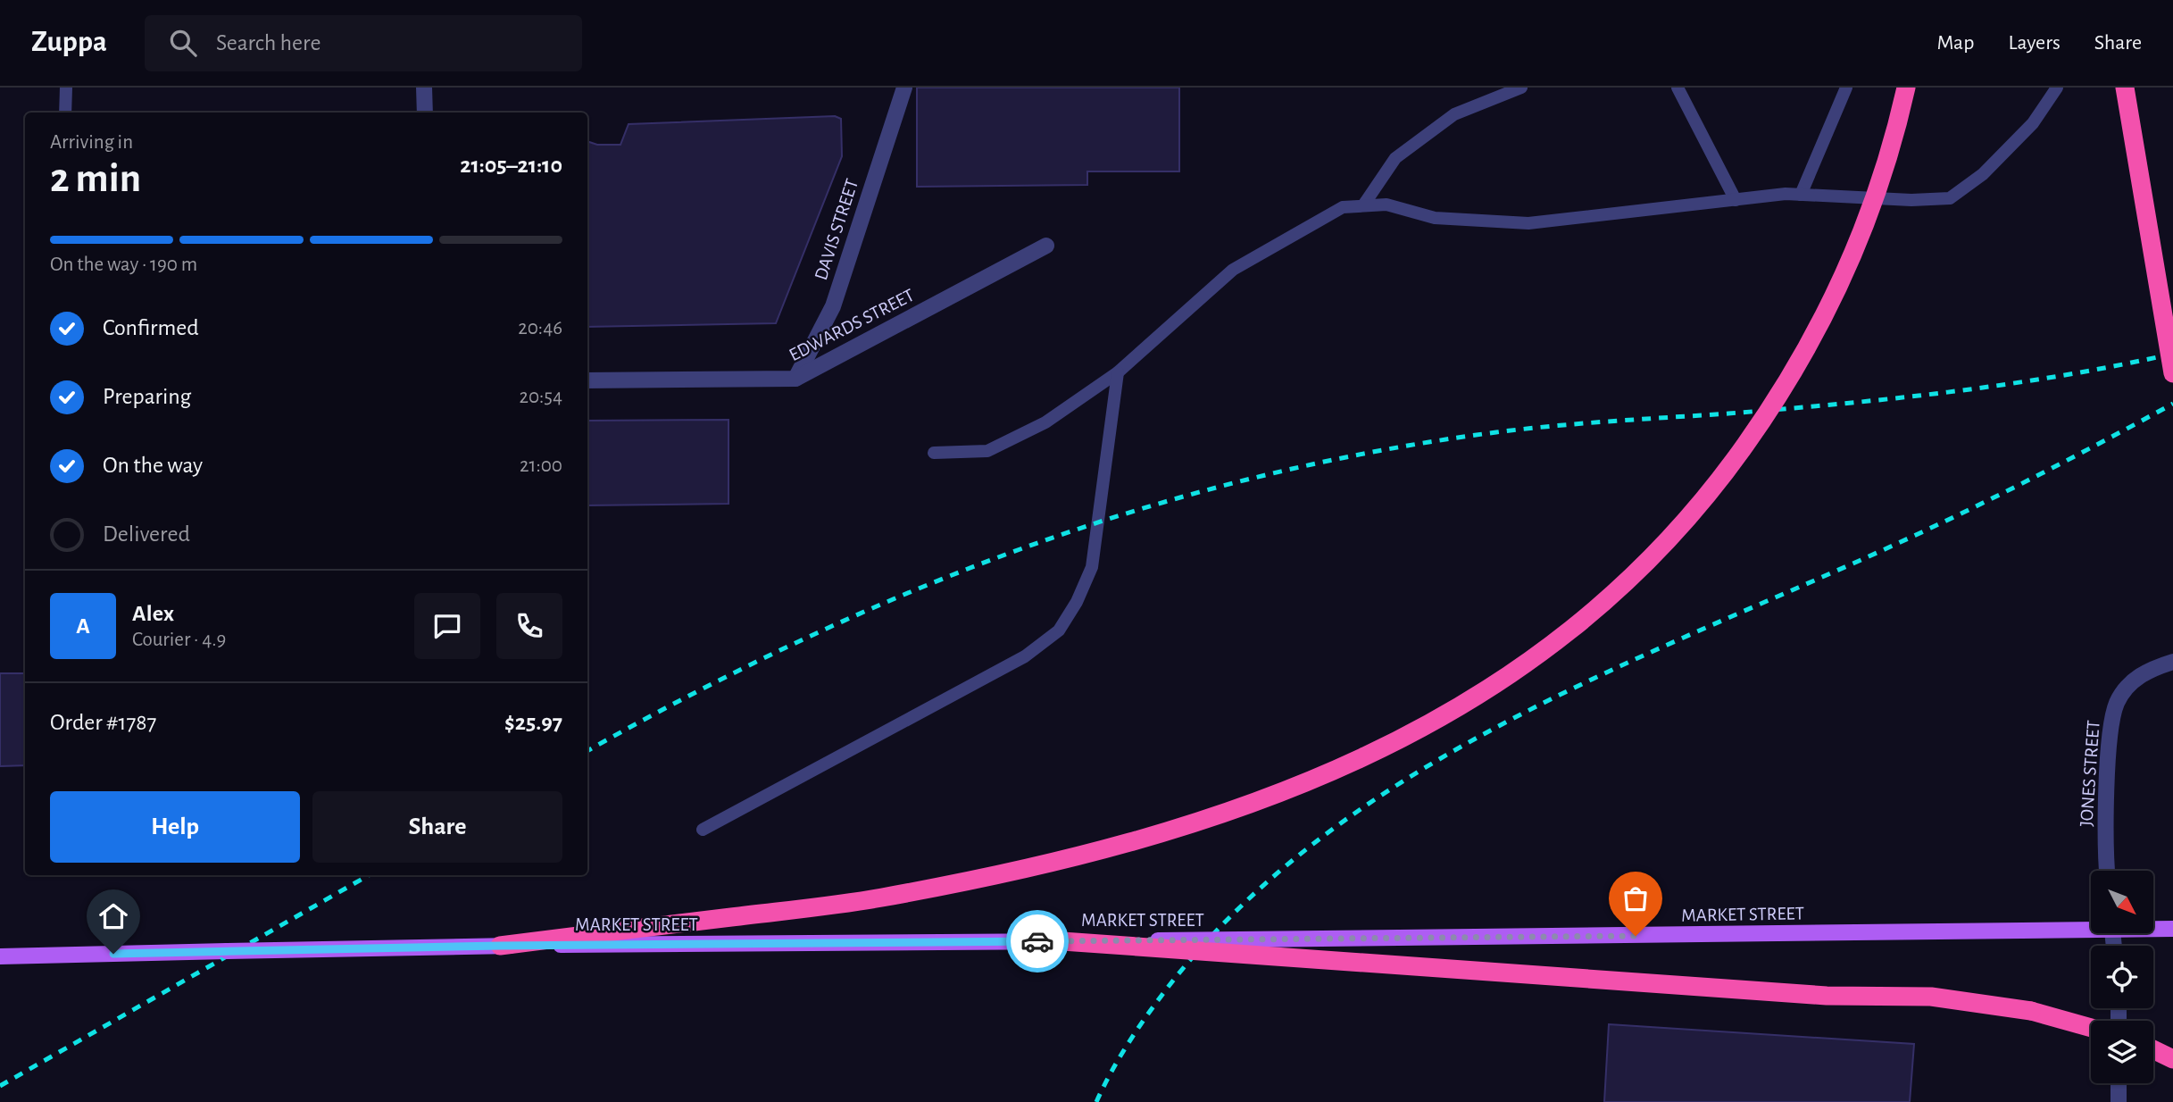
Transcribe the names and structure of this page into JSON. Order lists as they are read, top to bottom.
{
  "streets": {
    "main road": ["MARKET STREET"],
    "street": ["DAVIS STREET", "EDWARDS STREET", "JONES STREET"]
  },
  "crossings": [
    ["DAVIS STREET", "EDWARDS STREET"]
  ],
  "north": "bottom right",
  "page": {
    "header": "Zuppa",
    "search": "Search here",
    "nav": ["Map", "Layers", "Share"],
    "heading": ["2 min", "Arriving in", "21:05–21:10"],
    "panel": [
      "Alex",
      "Courier · 4.9",
      "Order #1787",
      "$25.97"
    ],
    "bar": "On the way · 190 m",
    "list": [
      ["Confirmed", "20:46"],
      ["Preparing", "20:54"],
      ["On the way", "21:00"],
      "Delivered"
    ],
    "round": "A",
    "buttons": ["Help", "Share"]
  }
}
